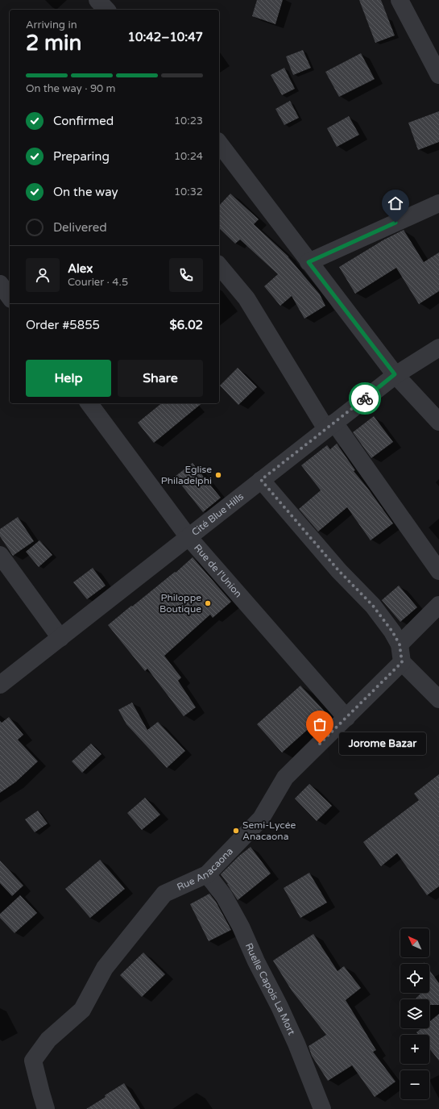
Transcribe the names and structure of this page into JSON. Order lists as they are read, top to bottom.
{
  "streets": {
    "street": [
      "Cité Blue Hills",
      "Rue de l'Union",
      "Rue Anacaona",
      "Ruelle Capois La Mort"
    ]
  },
  "crossings": [
    ["Cité Blue Hills", "Rue de l'Union"],
    ["Rue de l'Union", "Rue Anacaona"],
    ["Rue Anacaona", "Ruelle Capois La Mort"]
  ],
  "places": [
    "Eglise Philadelphi",
    "Philoppe Boutique",
    "Jorome Bazar",
    "Semi-Lycée Anacaona"
  ],
  "north": "top left",
  "page": {
    "heading": ["2 min", "Arriving in", "10:42–10:47"],
    "panel": [
      "Alex",
      "Courier · 4.5",
      "Order #5855",
      "$6.02"
    ],
    "bar": "On the way · 90 m",
    "list": [
      ["Confirmed", "10:23"],
      ["Preparing", "10:24"],
      ["On the way", "10:32"],
      "Delivered"
    ],
    "buttons": ["Help", "Share"],
    "bubble": "Jorome Bazar",
    "map_buttons": ["+", "−"]
  }
}
